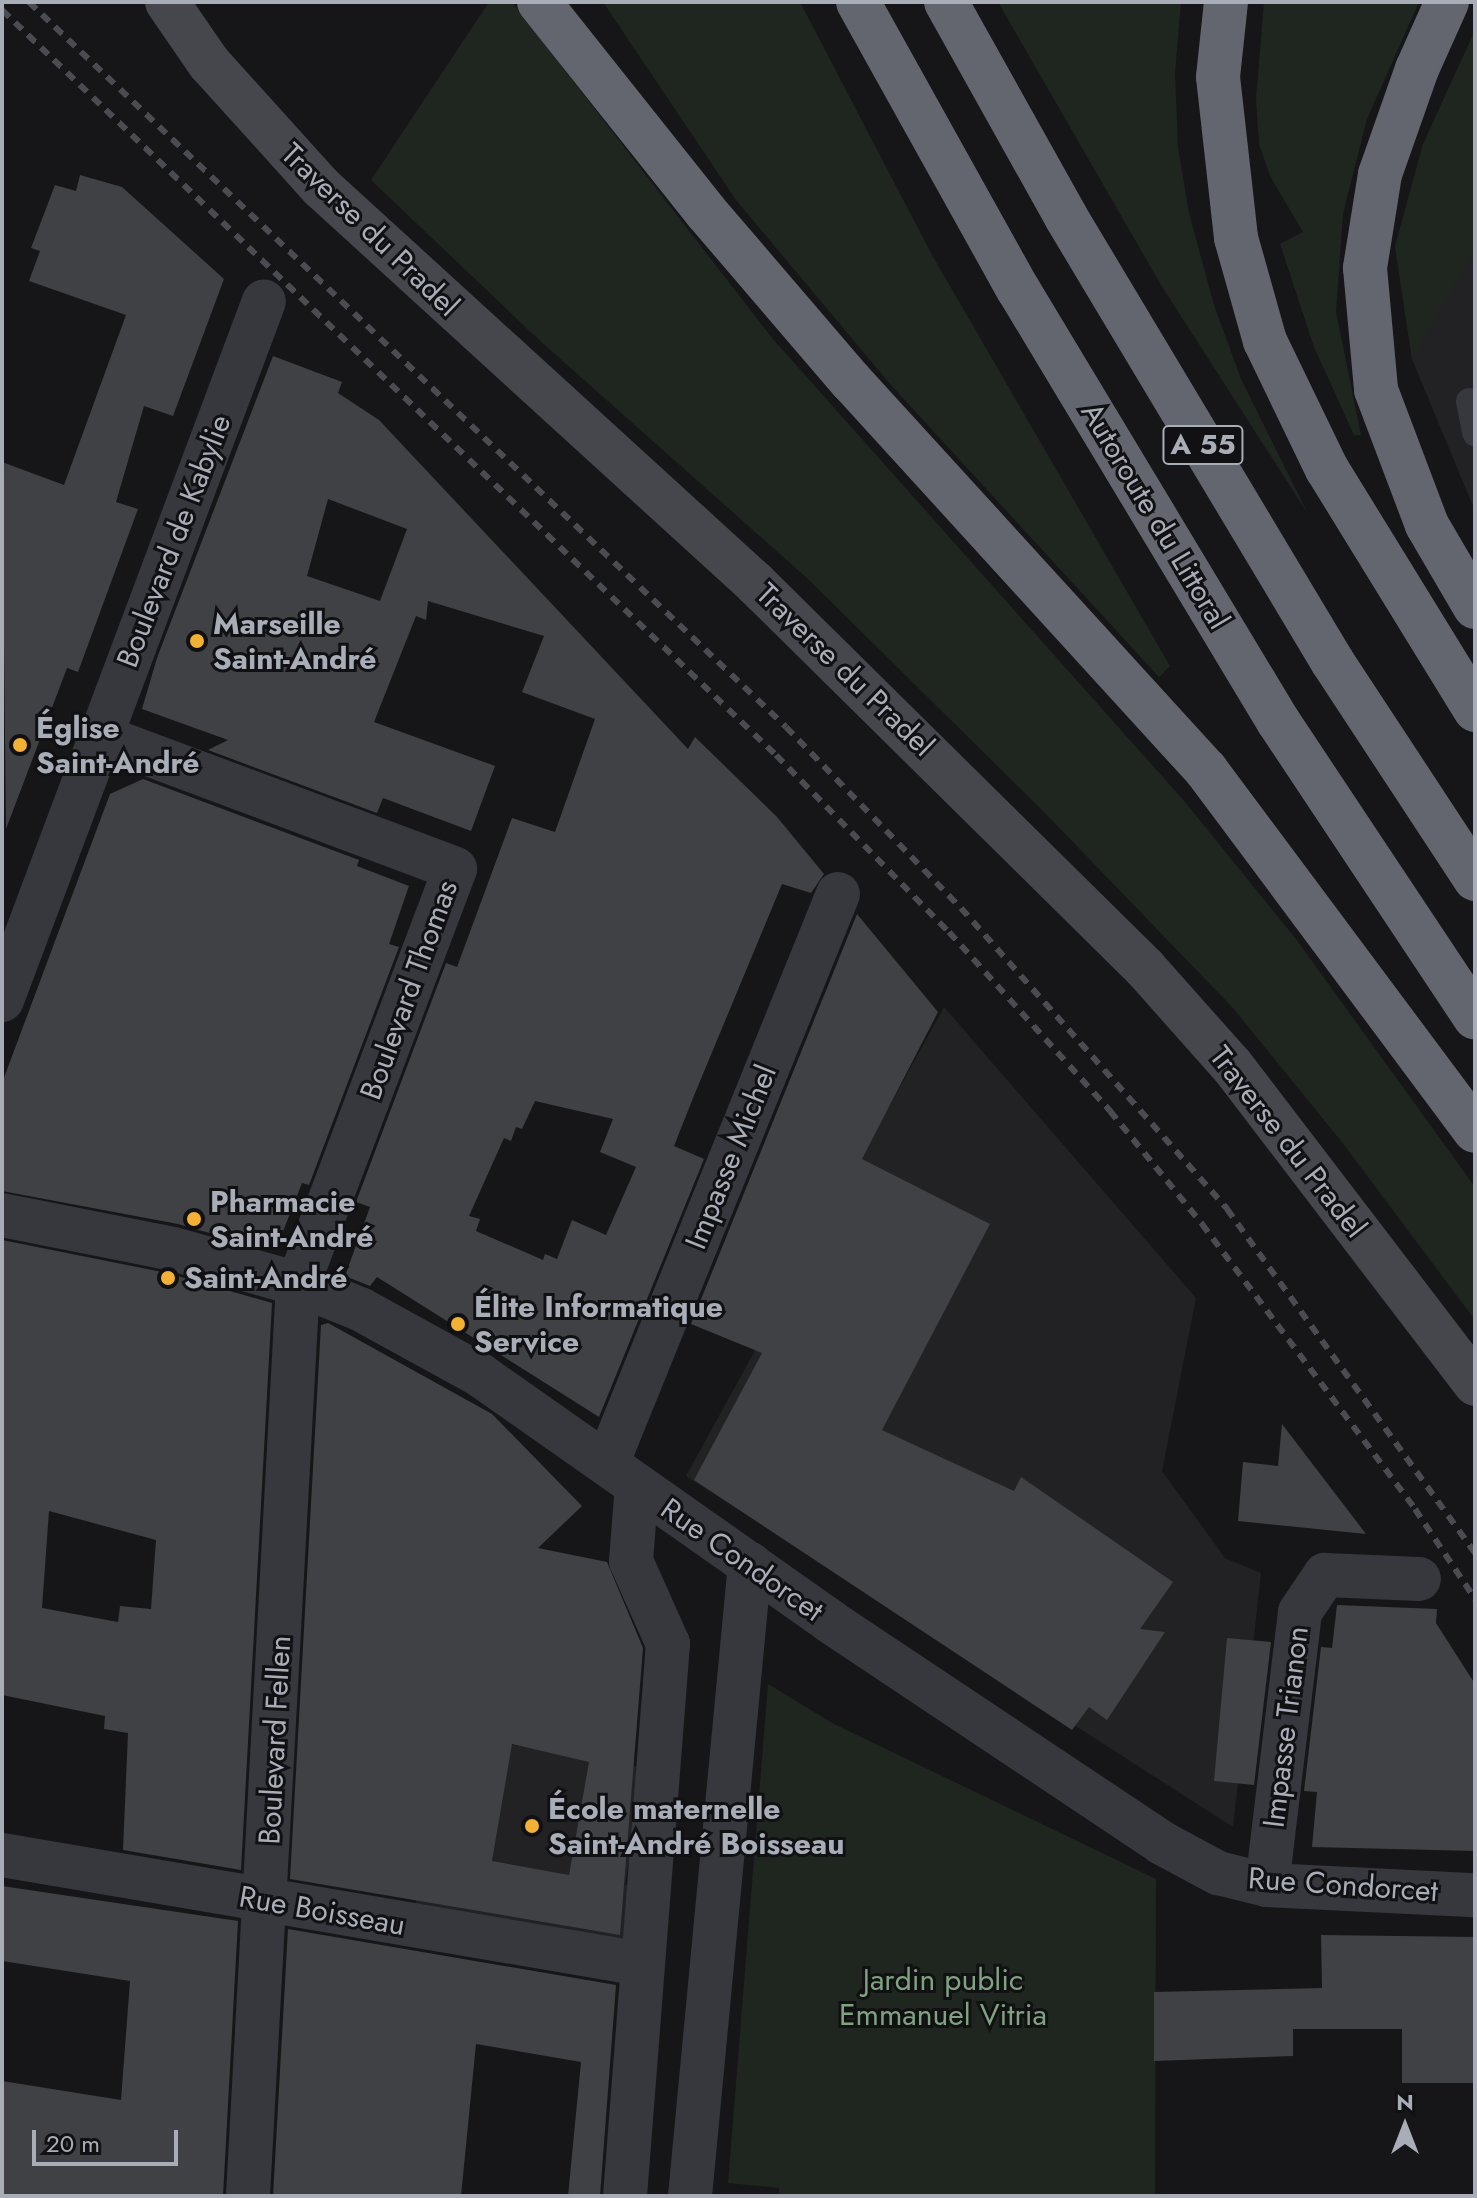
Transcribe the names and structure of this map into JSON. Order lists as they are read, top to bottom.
{
  "streets": {
    "highway": ["A 55", "Autoroute du Littoral"],
    "main road": ["Traverse du Pradel"],
    "street": [
      "Boulevard de Kabylie",
      "Boulevard Thomas",
      "Impasse Michel",
      "Rue Condorcet",
      "Impasse Trianon",
      "Boulevard Fellen",
      "Rue Boisseau"
    ]
  },
  "crossings": [
    ["Boulevard de Kabylie", "Boulevard Thomas"],
    ["Boulevard Thomas", "Rue Condorcet"],
    ["Boulevard Thomas", "Boulevard Fellen"],
    ["Impasse Michel", "Rue Condorcet"],
    ["Impasse Michel", "Rue Boisseau"],
    ["Rue Condorcet", "Impasse Trianon"],
    ["Rue Condorcet", "Boulevard Fellen"],
    ["Boulevard Fellen", "Rue Boisseau"]
  ],
  "parks": ["Jardin public Emmanuel Vitria"],
  "places": [
    "Marseille Saint-André",
    "Église Saint-André",
    "Pharmacie Saint-André",
    "Saint-André",
    "Élite Informatique Service",
    "École maternelle Saint-André Boisseau"
  ],
  "scale_bar": "20 m",
  "north": "top"
}
